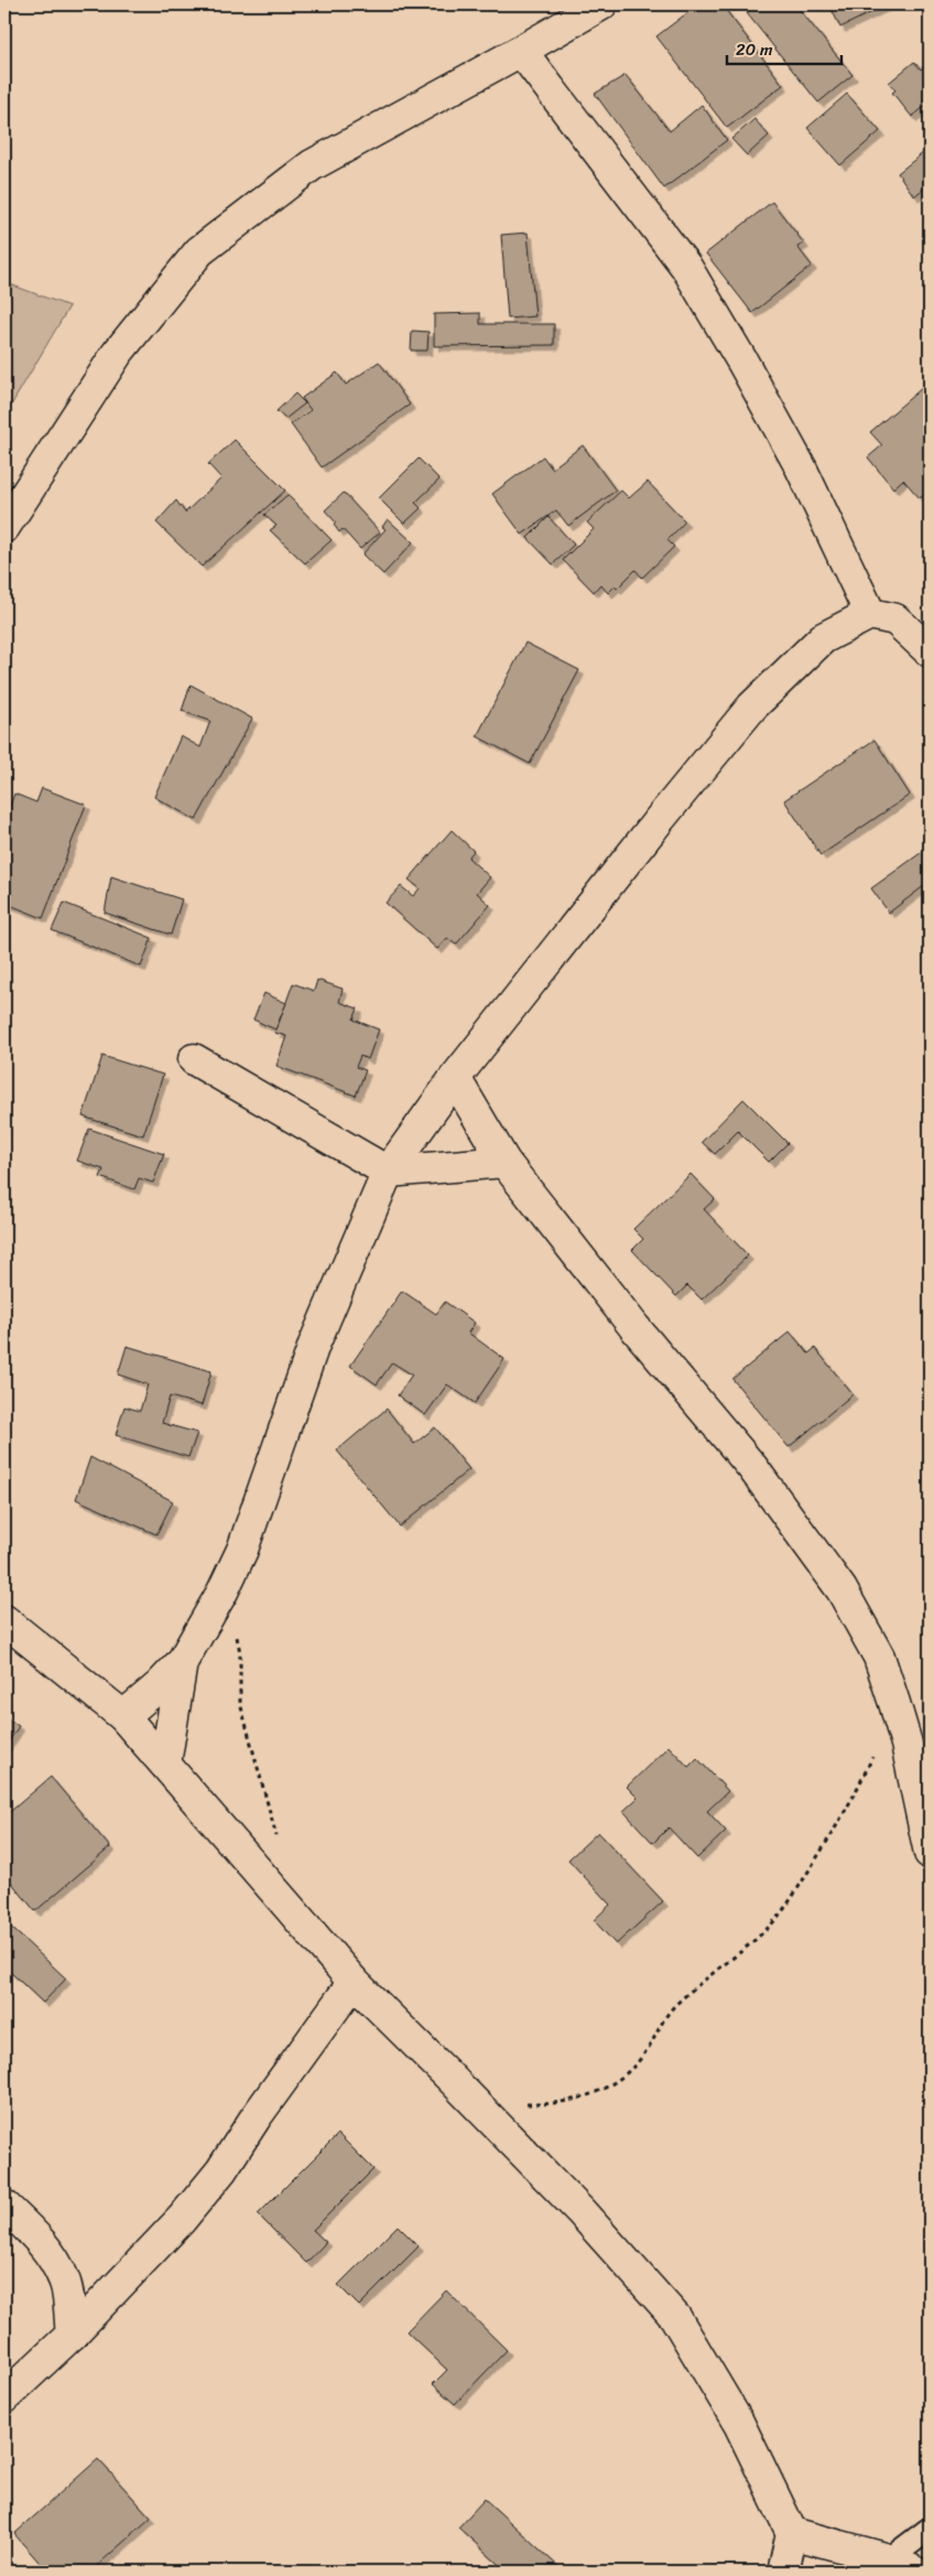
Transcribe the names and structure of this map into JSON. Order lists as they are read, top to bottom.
{
  "scale_bar": "20 m"
}
